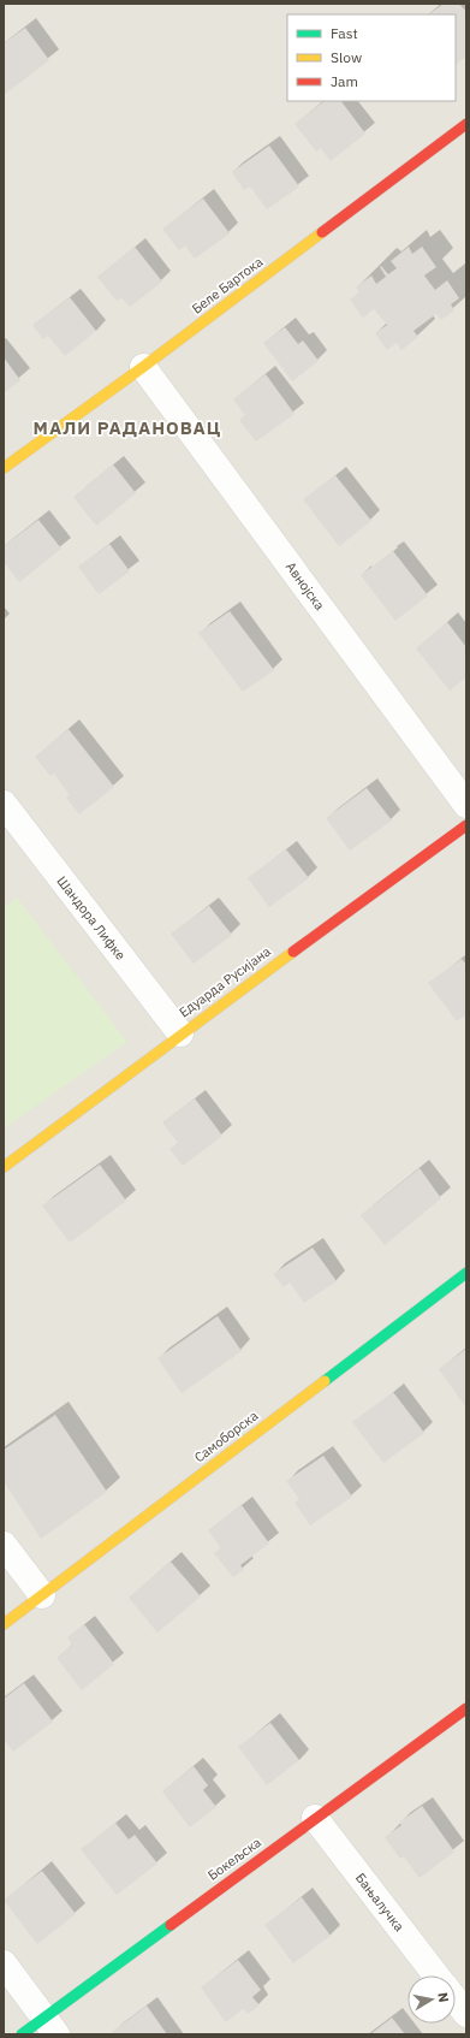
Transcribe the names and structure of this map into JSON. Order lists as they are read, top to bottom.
{
  "streets": {
    "street": [
      "Беле Бартока",
      "Авнојска",
      "Шандора Лифке",
      "Едуарда Русијана",
      "Самоборска",
      "Бокељска",
      "Бањалучка"
    ]
  },
  "crossings": [
    ["Беле Бартока", "Авнојска"],
    ["Шандора Лифке", "Едуарда Русијана"],
    ["Бокељска", "Бањалучка"]
  ],
  "districts": ["МАЛИ РАДАНОВАЦ"],
  "legend": ["Fast", "Slow", "Jam"],
  "north": "right"
}
